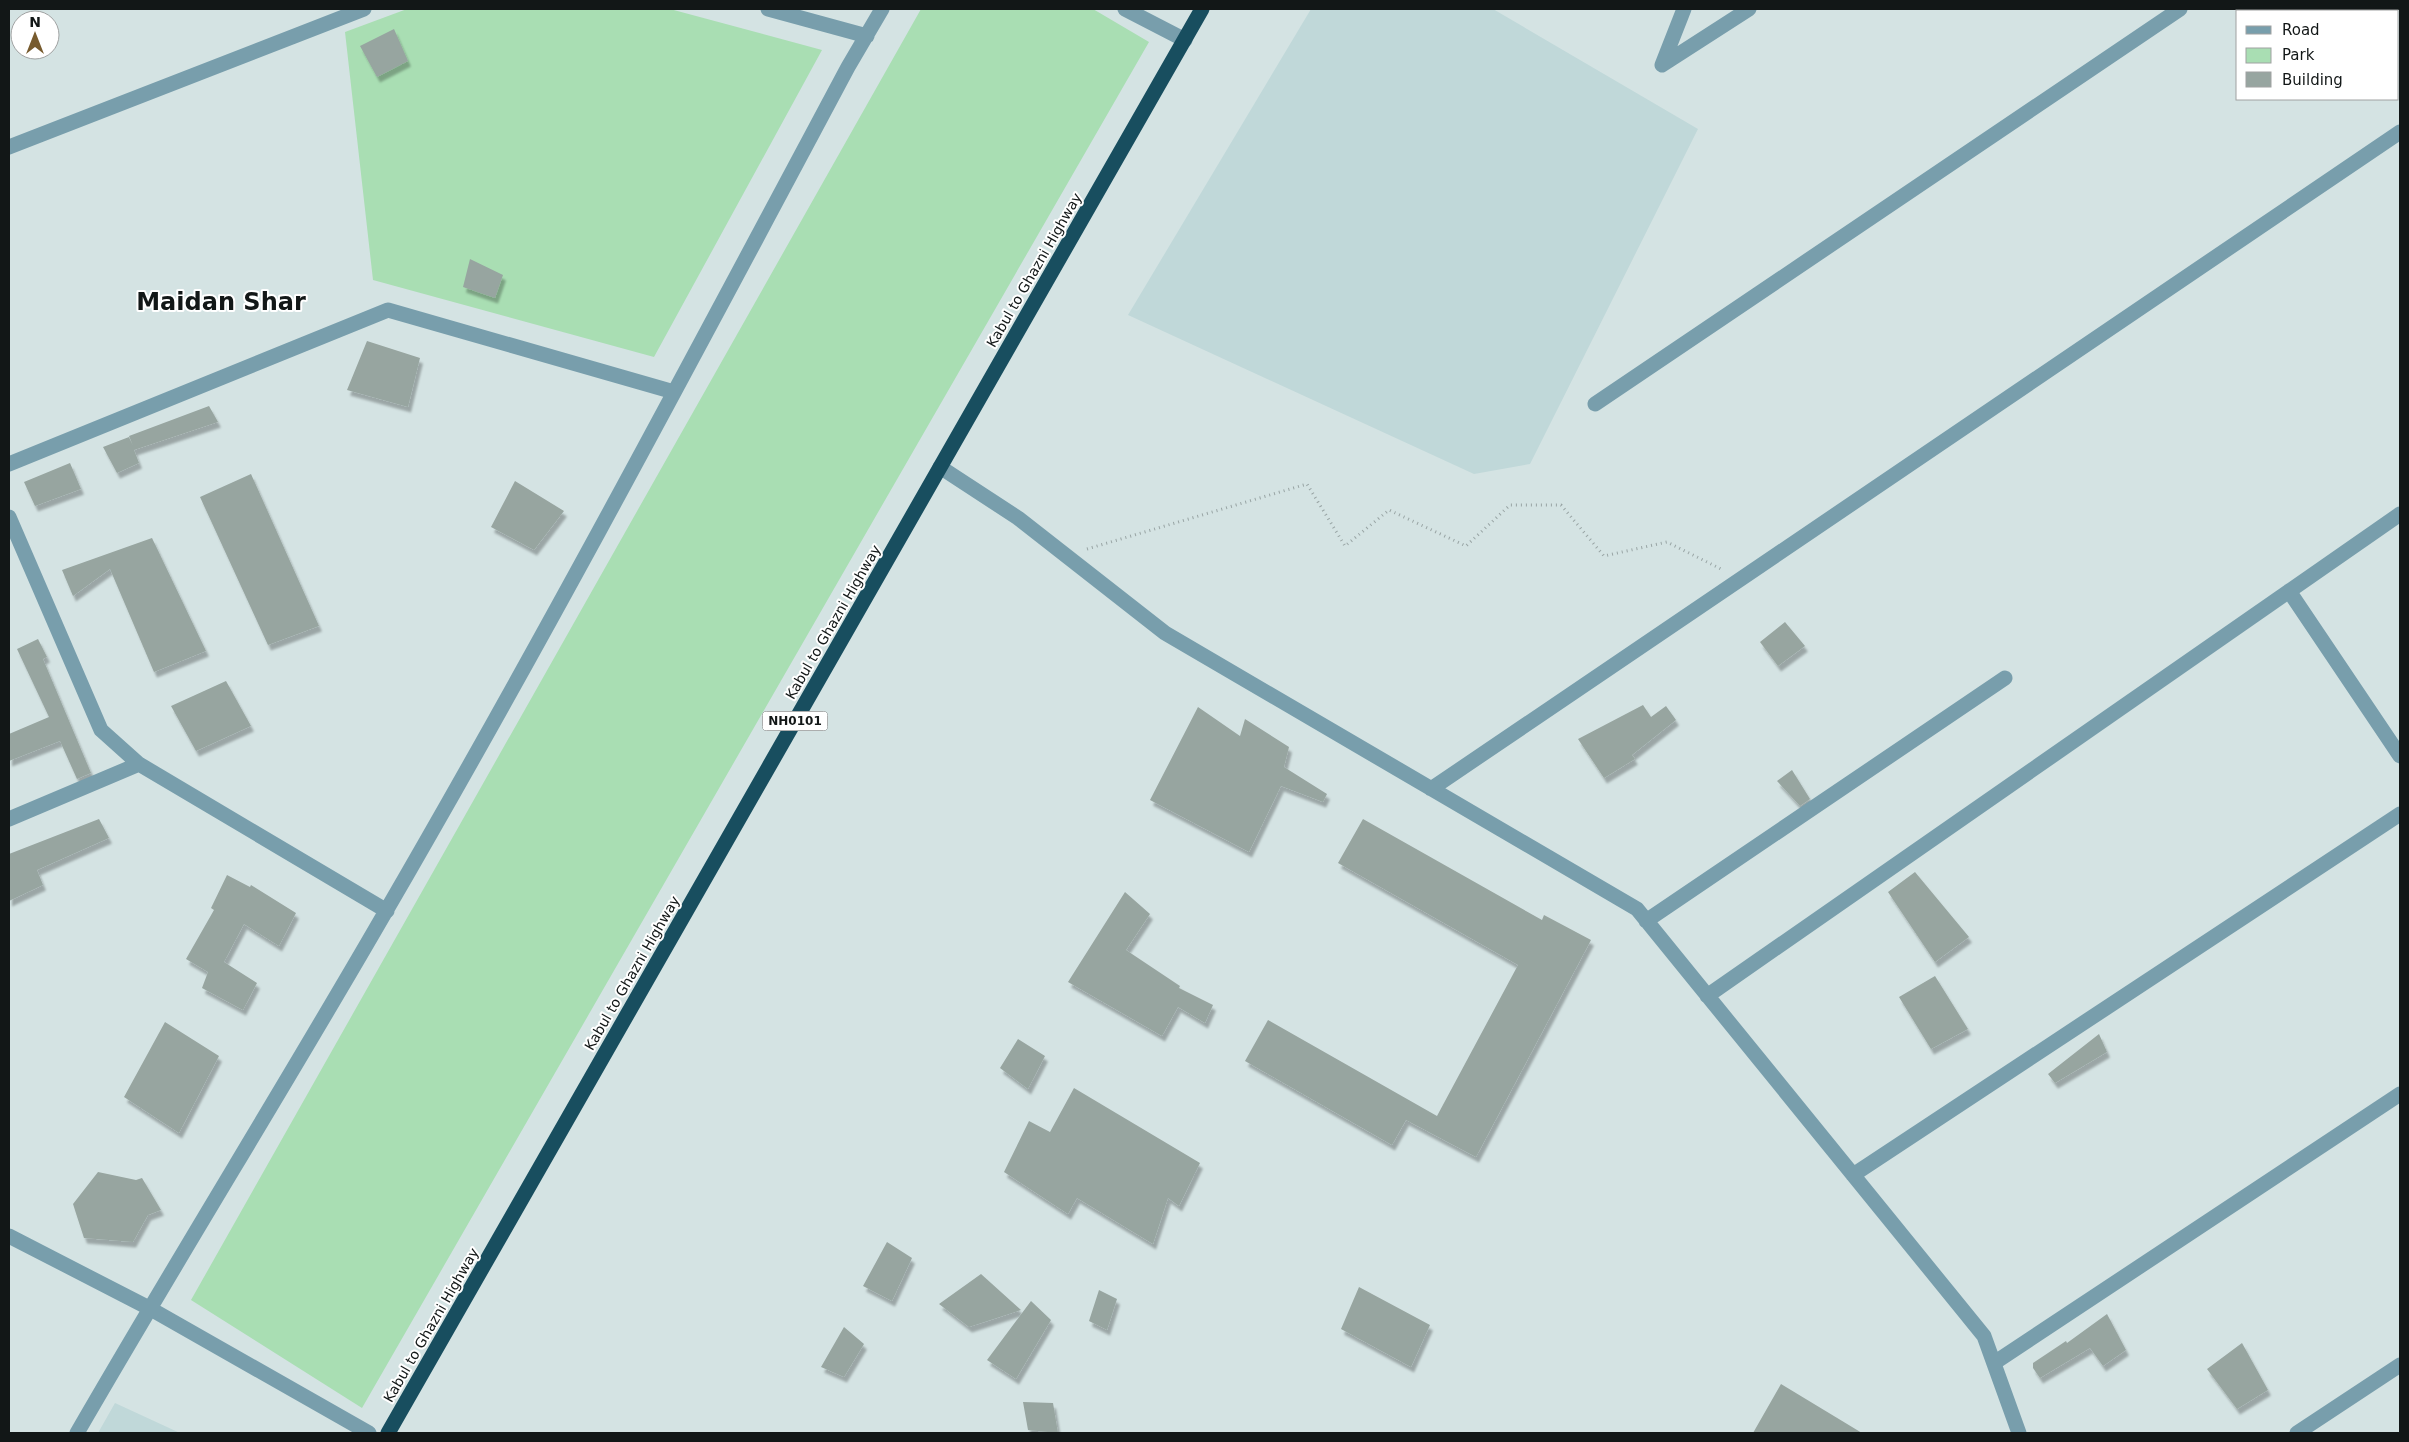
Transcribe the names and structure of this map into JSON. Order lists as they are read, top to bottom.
{
  "streets": {
    "highway": ["Kabul to Ghazni Highway", "NH0101"]
  },
  "districts": ["Maidan Shar"],
  "legend": ["Road", "Park", "Building"],
  "north": "top"
}
